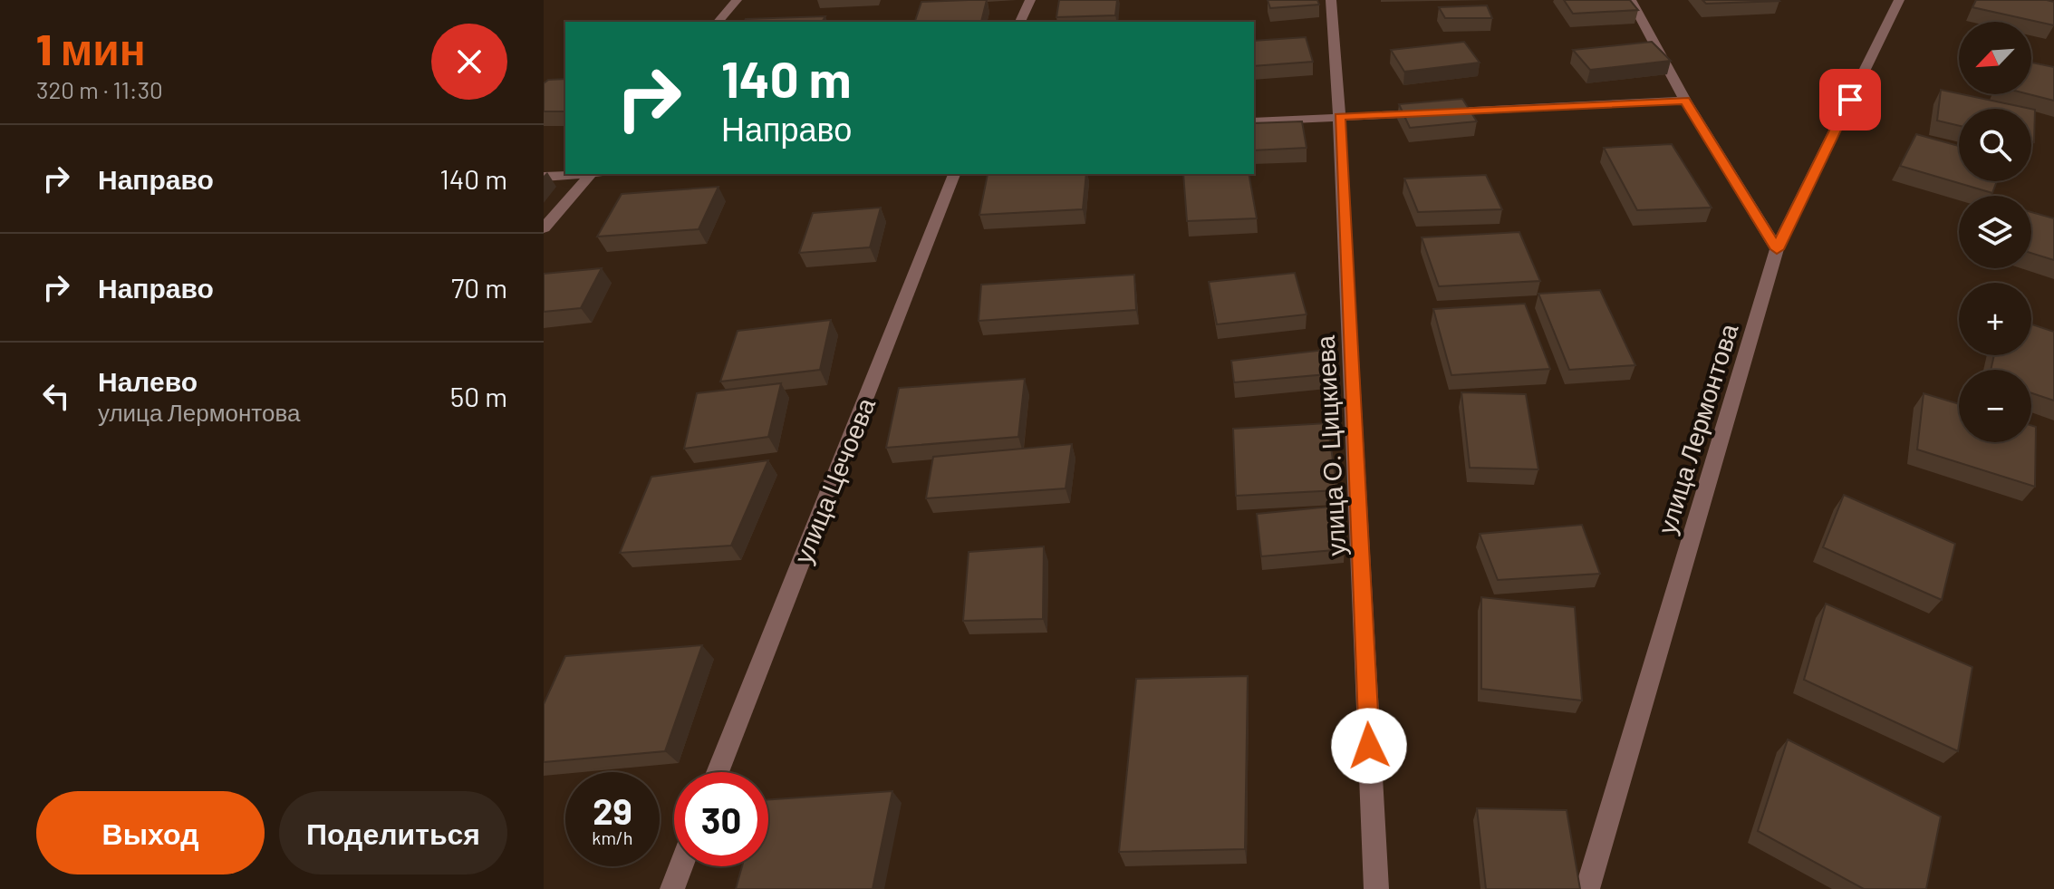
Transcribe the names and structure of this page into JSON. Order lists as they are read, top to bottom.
{
  "streets": {
    "street": ["улица Лермонтова", "улица О. Цицкиева", "улица Цечоева"]
  },
  "north": "bottom left",
  "page": {
    "heading": ["1 мин", "320 m · 11:30"],
    "map_buttons": ["+", "−"],
    "turn": ["140 m", "Направо"],
    "list": [
      {
        "name": "Направо",
        "value": "140 m"
      },
      {
        "name": "Направо",
        "value": "70 m"
      },
      {
        "name": "Налево",
        "note": "улица Лермонтова",
        "value": "50 m"
      }
    ],
    "speed": "29 km/h",
    "limit": "30",
    "buttons": ["Выход", "Поделиться"]
  }
}
